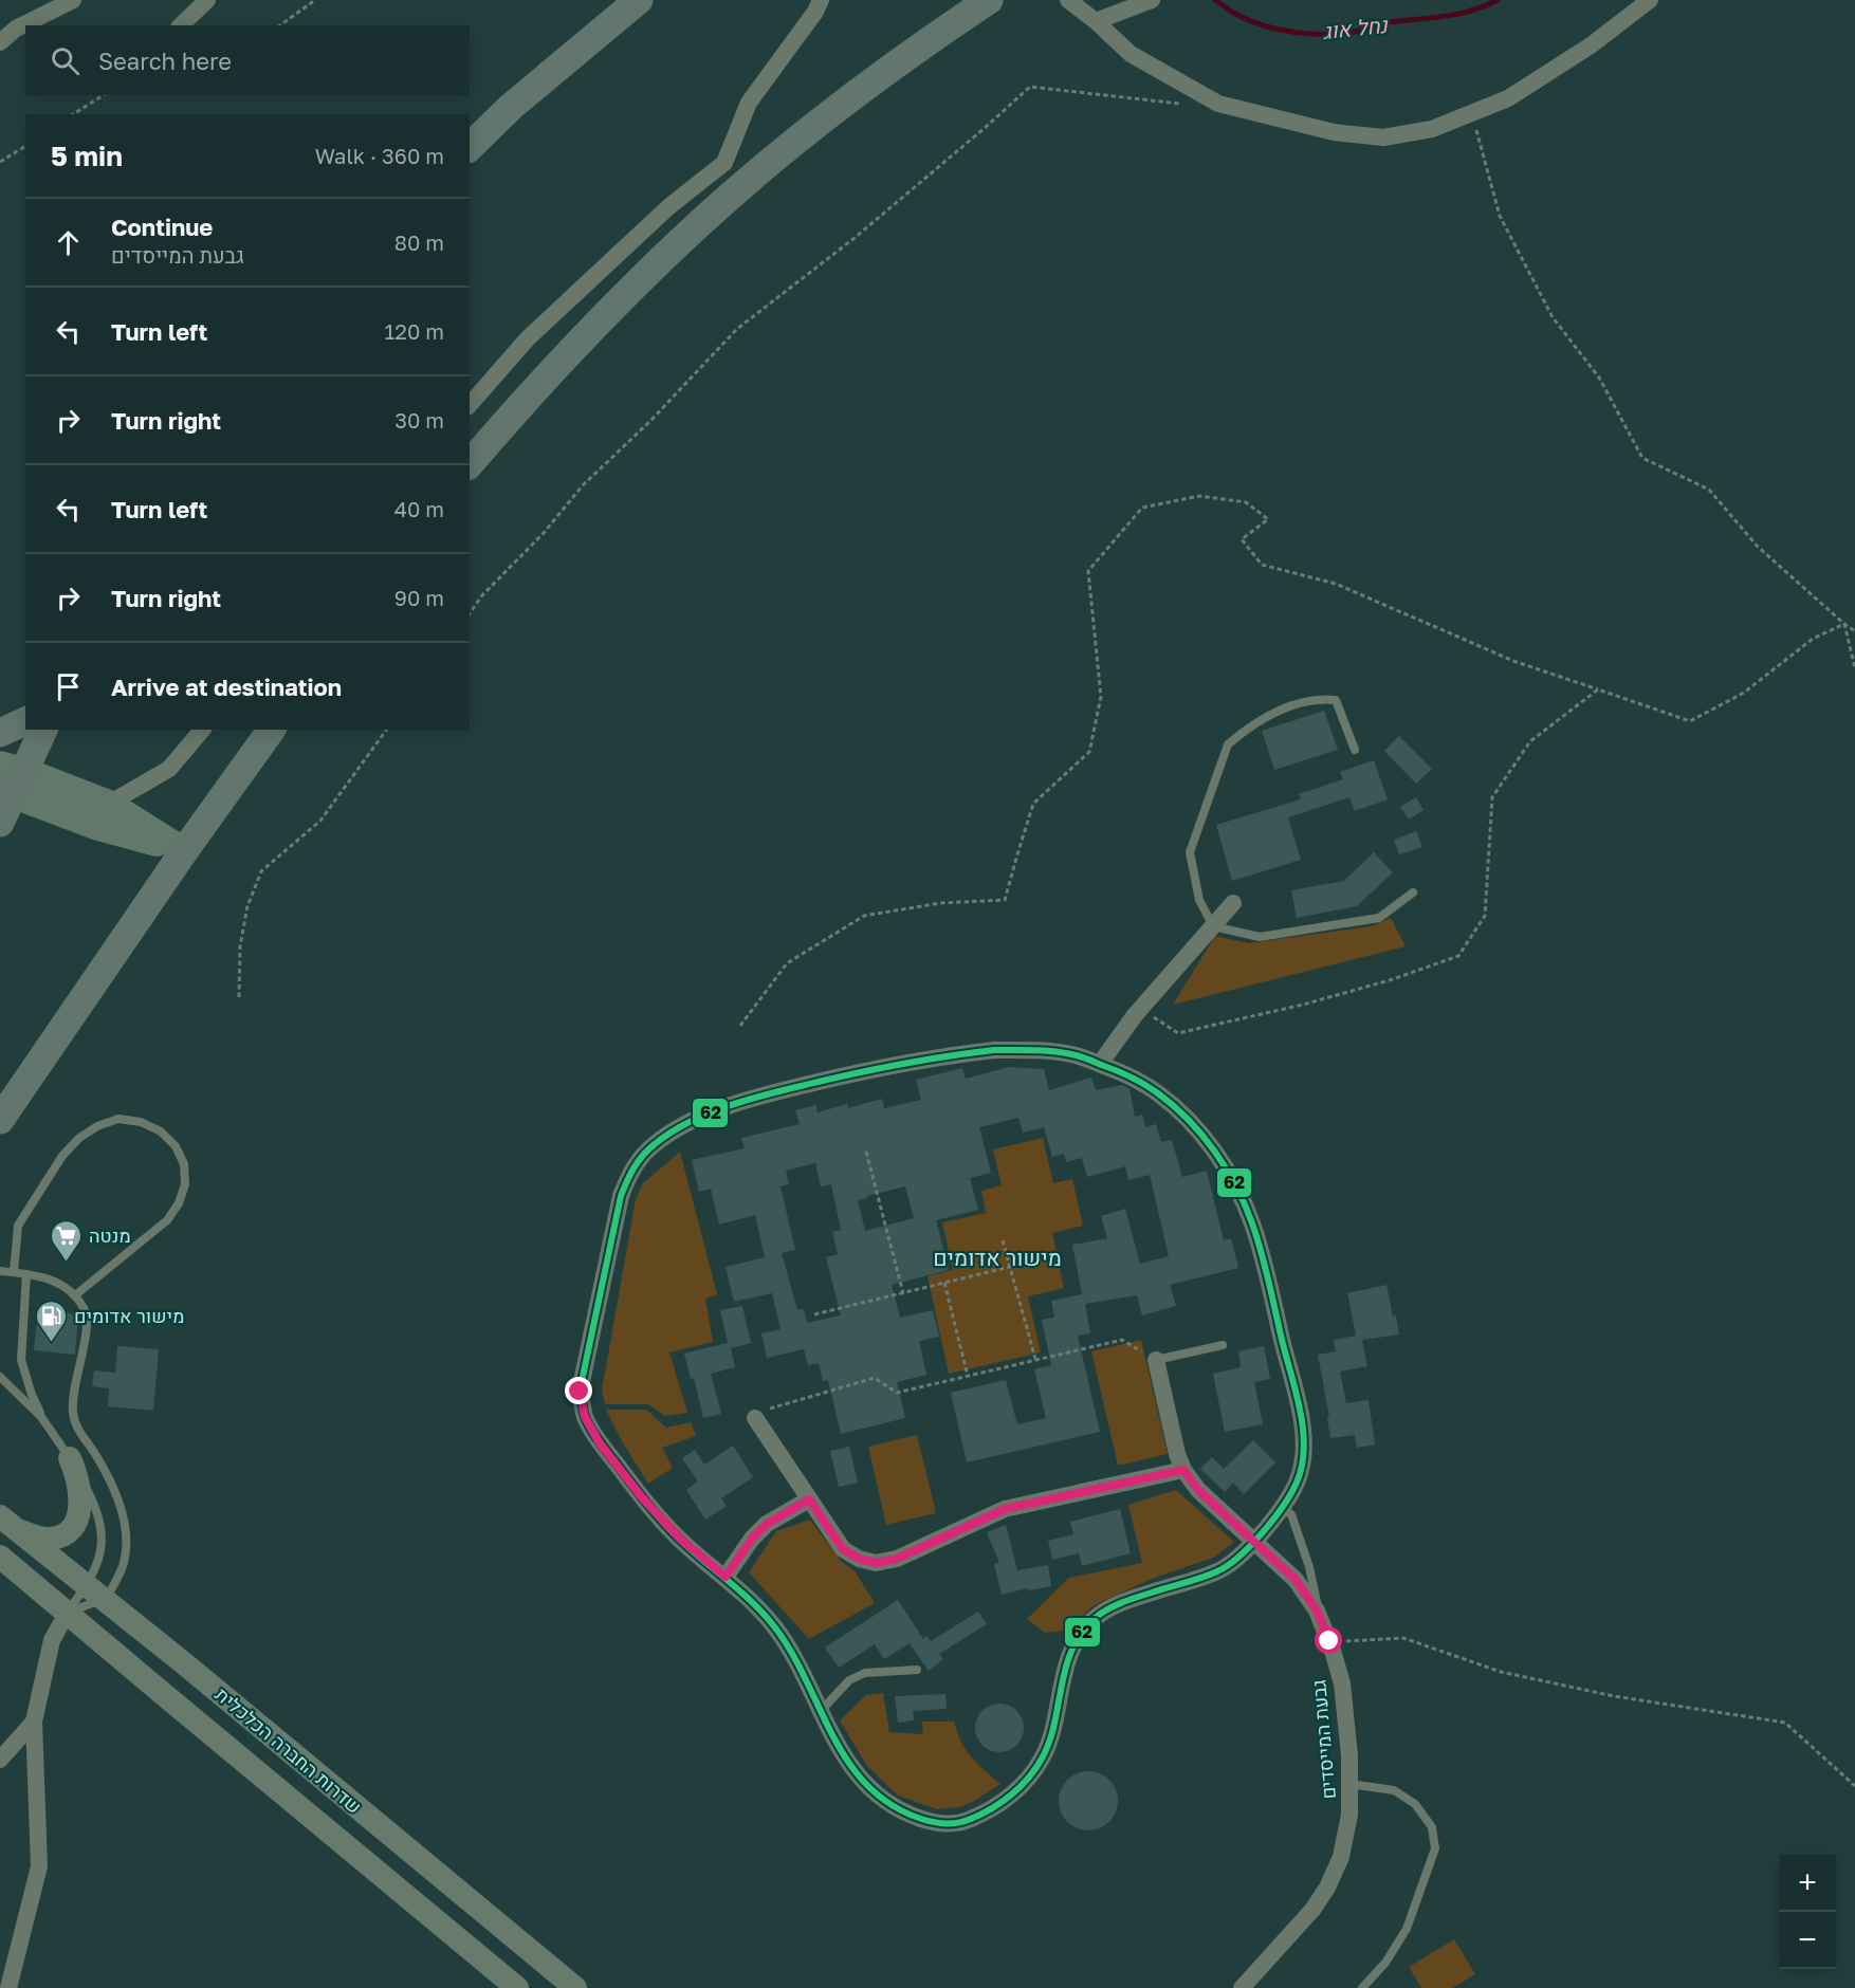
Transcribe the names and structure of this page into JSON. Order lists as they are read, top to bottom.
{
  "streets": {
    "main road": ["שדרות החברה הכלכלית"],
    "street": ["גבעת המייסדים"]
  },
  "districts": ["מישור אדומים"],
  "water": ["נחל אוג"],
  "places": {
    "supermarket": ["מנטה"],
    "fuel station": ["מישור אדומים"]
  },
  "lines": ["transit line 62"],
  "page": {
    "search": "Search here",
    "heading": ["5 min", "Walk · 360 m"],
    "list": [
      ["Continue", "גבעת המייסדים", "80 m"],
      ["Turn left", "120 m"],
      ["Turn right", "30 m"],
      ["Turn left", "40 m"],
      ["Turn right", "90 m"],
      "Arrive at destination"
    ],
    "map_buttons": ["+", "−"]
  }
}
